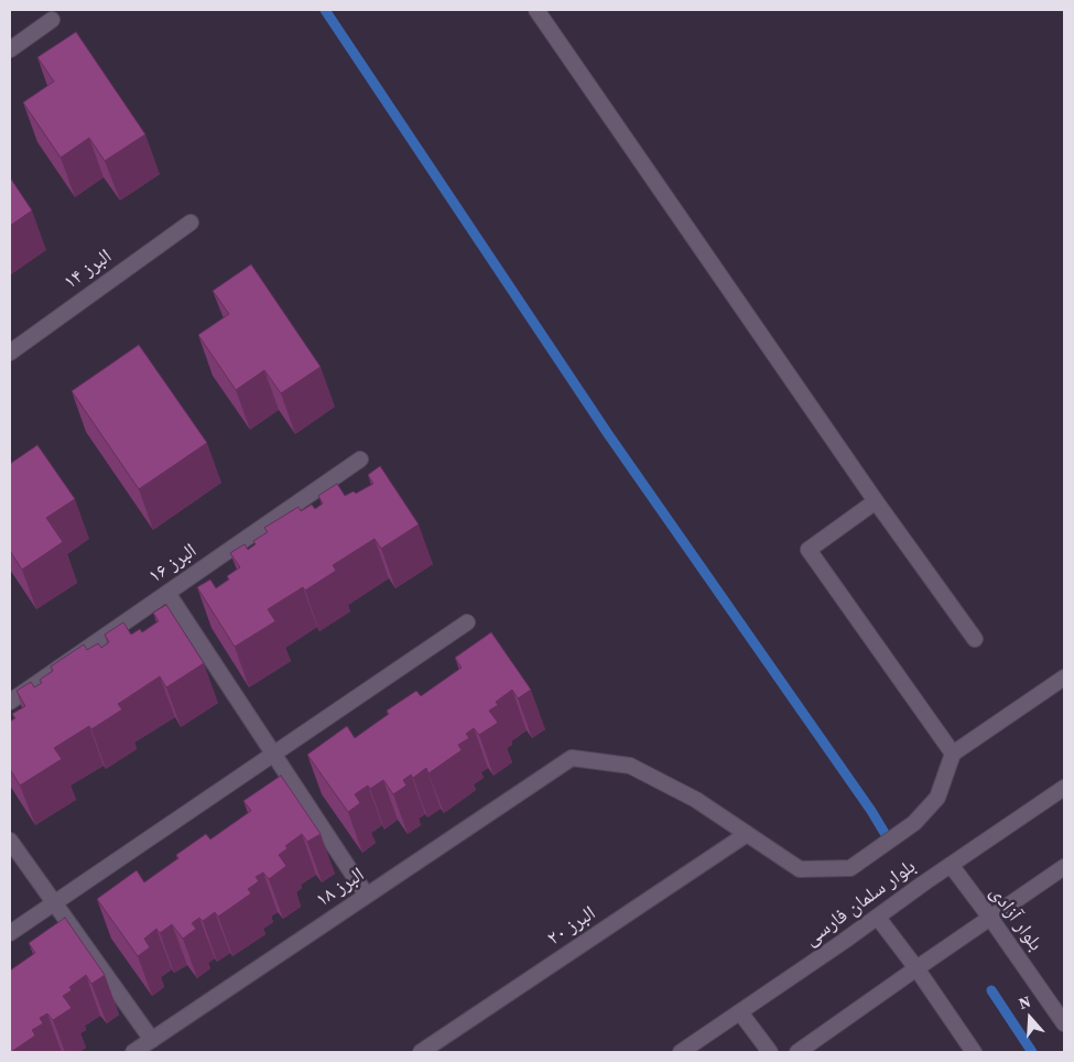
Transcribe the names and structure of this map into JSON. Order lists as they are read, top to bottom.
{
  "streets": {
    "street": [
      "البرز ۱۴",
      "البرز ۱۶",
      "البرز ۱۸",
      "بلوار سلمان فارسی",
      "بلوار آزادی",
      "البرز ۲۰"
    ]
  },
  "crossings": [
    ["البرز ۱۸", "البرز ۲۰"],
    ["بلوار سلمان فارسی", "بلوار آزادی"]
  ],
  "north": "top"
}
